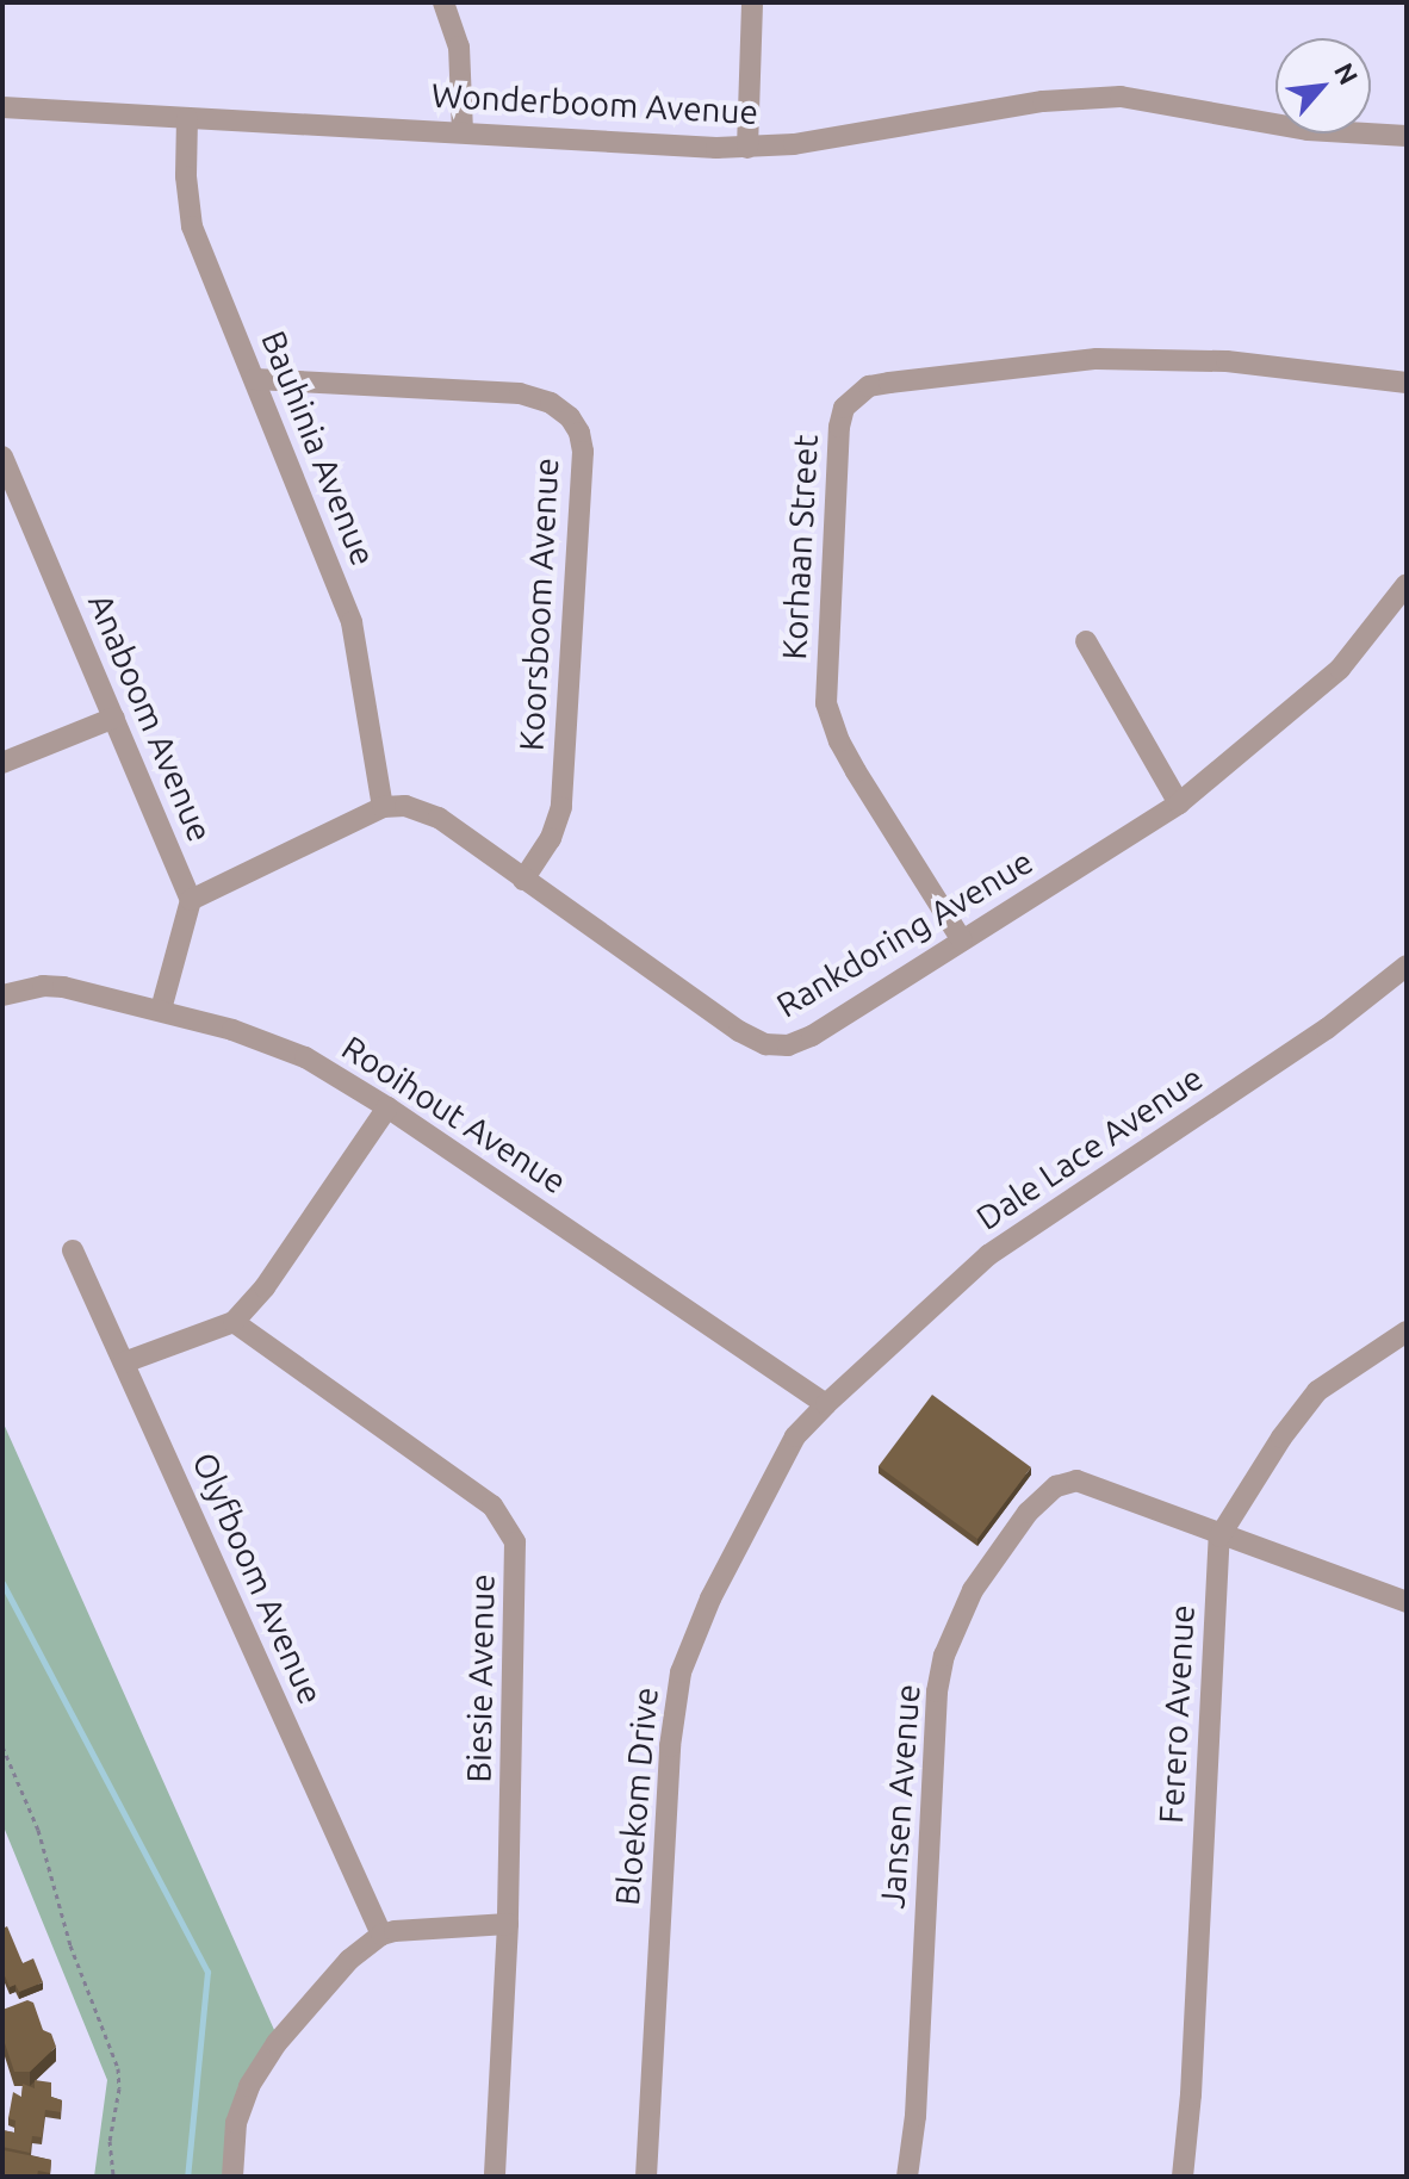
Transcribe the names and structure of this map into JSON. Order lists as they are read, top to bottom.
{
  "streets": {
    "street": [
      "Wonderboom Avenue",
      "Bauhinia Avenue",
      "Korhaan Street",
      "Koorsboom Avenue",
      "Anaboom Avenue",
      "Rankdoring Avenue",
      "Rooihout Avenue",
      "Dale Lace Avenue",
      "Olyfboom Avenue",
      "Biesie Avenue",
      "Ferero Avenue",
      "Bloekom Drive",
      "Jansen Avenue"
    ]
  },
  "crossings": [
    ["Wonderboom Avenue", "Bauhinia Avenue"],
    ["Bauhinia Avenue", "Koorsboom Avenue"],
    ["Bauhinia Avenue", "Rankdoring Avenue"],
    ["Korhaan Street", "Rankdoring Avenue"],
    ["Koorsboom Avenue", "Rankdoring Avenue"],
    ["Rooihout Avenue", "Dale Lace Avenue"],
    ["Rooihout Avenue", "Bloekom Drive"],
    ["Dale Lace Avenue", "Bloekom Drive"],
    ["Ferero Avenue", "Jansen Avenue"]
  ],
  "north": "top right"
}
